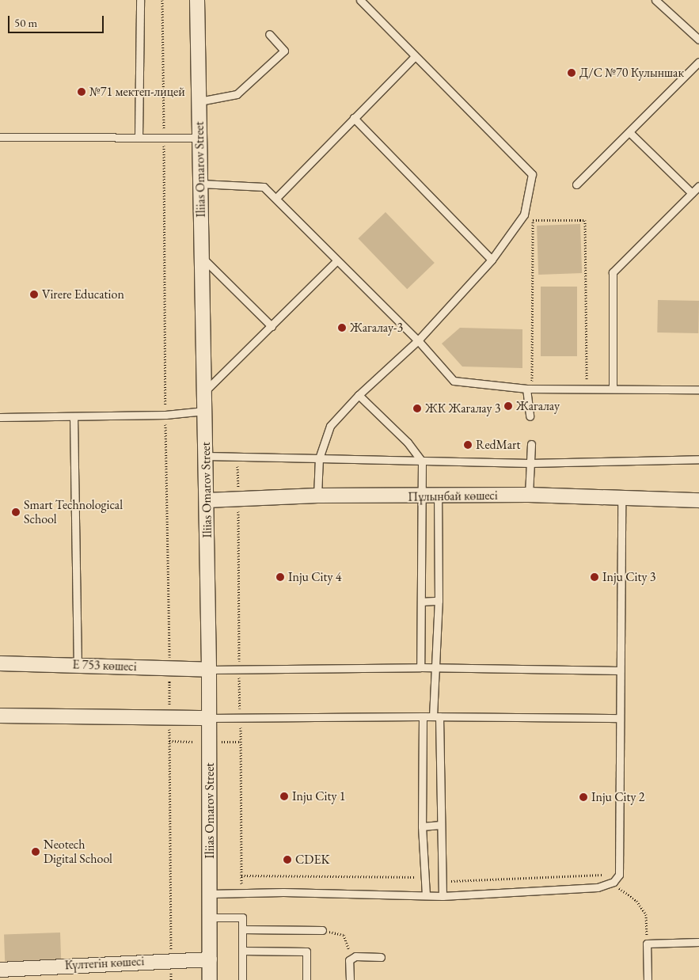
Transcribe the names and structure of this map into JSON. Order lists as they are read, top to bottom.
{
  "streets": {
    "street": [
      "Iliias Omarov Street",
      "Пұлынбай көшесі",
      "Е 753 көшесі",
      "Күлтегін көшесі"
    ]
  },
  "crossings": [
    ["Iliias Omarov Street", "Пұлынбай көшесі"],
    ["Iliias Omarov Street", "Е 753 көшесі"],
    ["Iliias Omarov Street", "Күлтегін көшесі"]
  ],
  "places": [
    "Д/С №70 Кулыншак",
    "№71 мектеп-лицей",
    "Virere Education",
    "Жагалау-3",
    "Жагалау",
    "ЖК Жагалау 3",
    "RedMart",
    "Smart Technological School",
    "Inju City 4",
    "Inju City 3",
    "Inju City 1",
    "Inju City 2",
    "Neotech Digital School",
    "CDEK"
  ],
  "scale_bar": "50 m"
}
